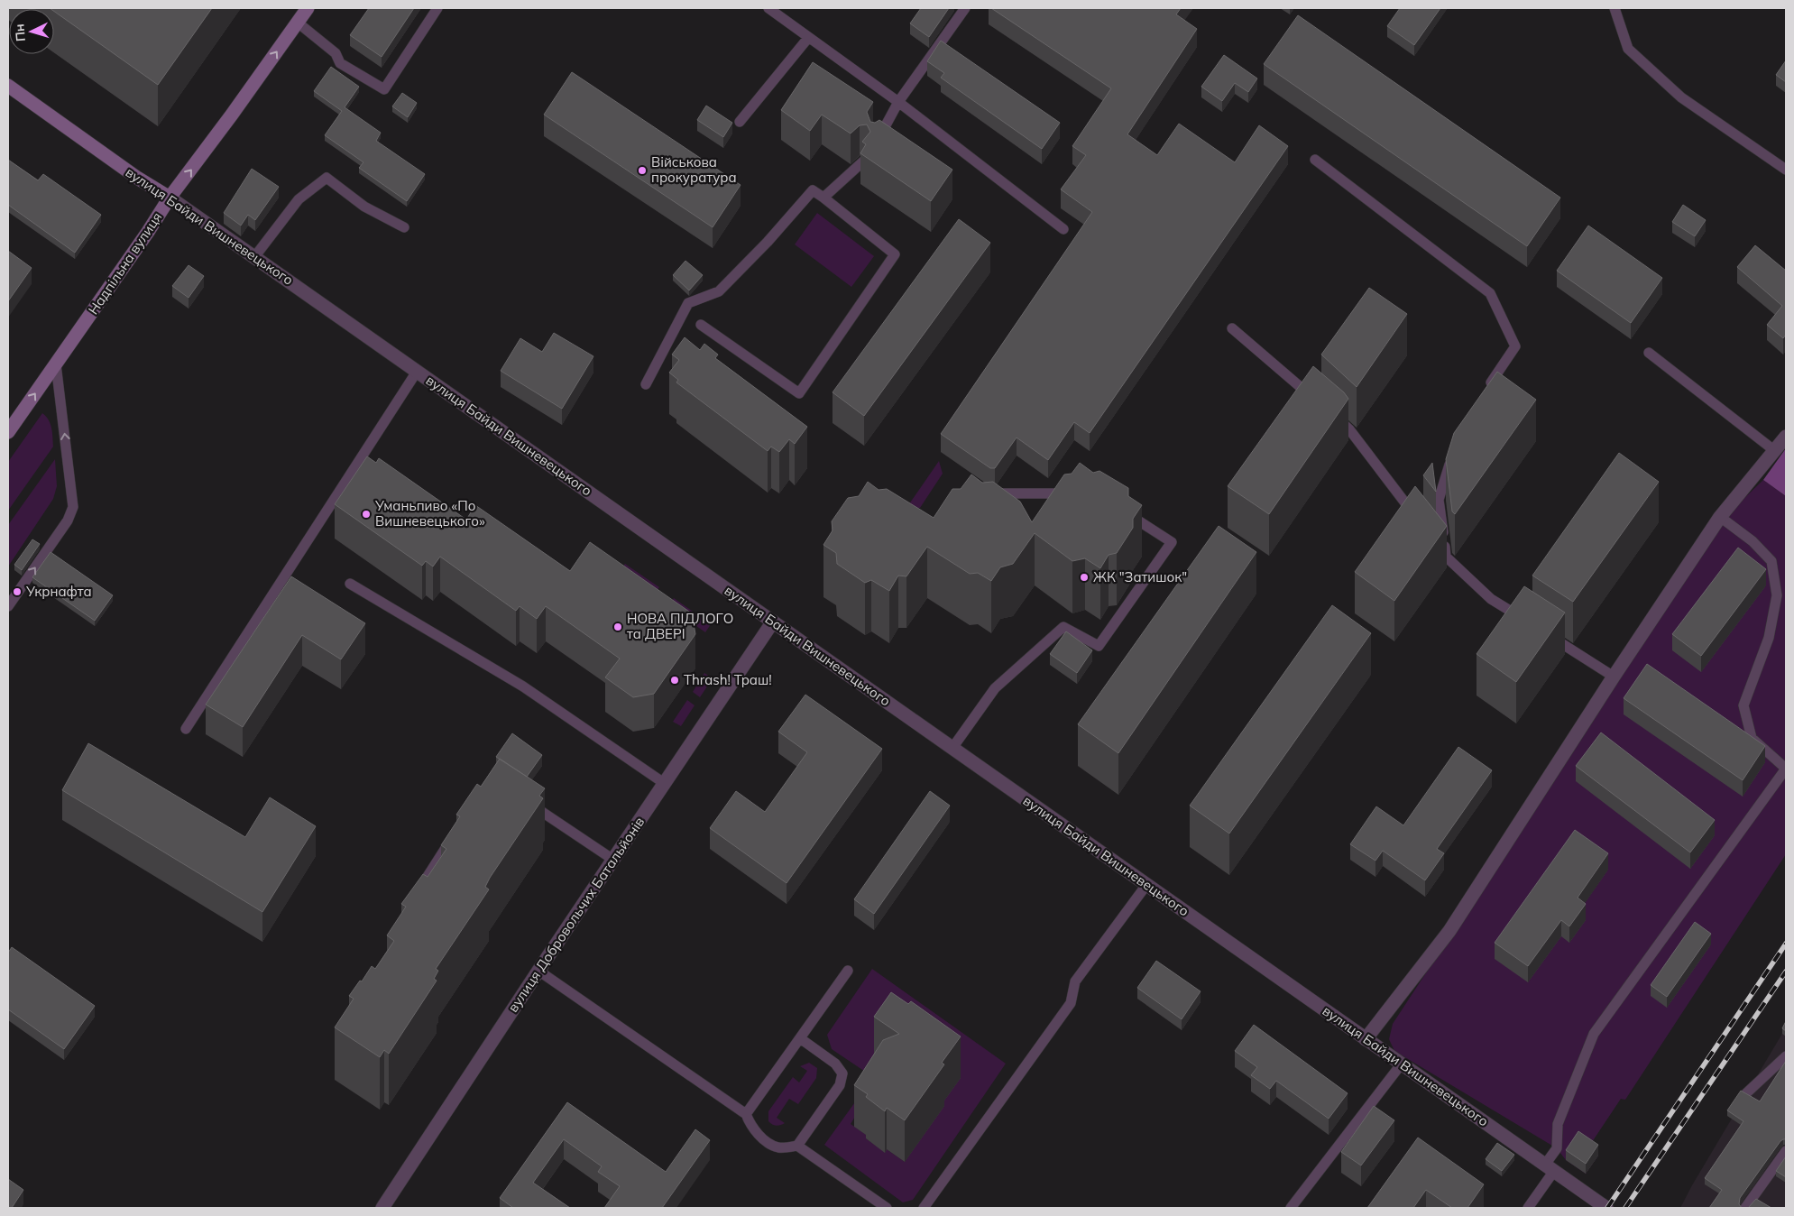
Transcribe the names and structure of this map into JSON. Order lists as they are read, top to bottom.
{
  "streets": {
    "main road": ["вулиця Байди Вишневецького", "Надпільна вулиця"],
    "street": ["вулиця Добровольчих Батальйонів"]
  },
  "crossings": [
    ["вулиця Байди Вишневецького", "Надпільна вулиця"],
    ["вулиця Байди Вишневецького", "вулиця Добровольчих Батальйонів"]
  ],
  "one_way": ["Надпільна вулиця"],
  "places": [
    "Військова прокуратура",
    "Уманьпиво «По Вишневецького»",
    "ЖК \"Затишок\"",
    "Укрнафта",
    "НОВА ПІДЛОГО та ДВЕРІ",
    "Thrash! Траш!"
  ],
  "north": "left"
}
